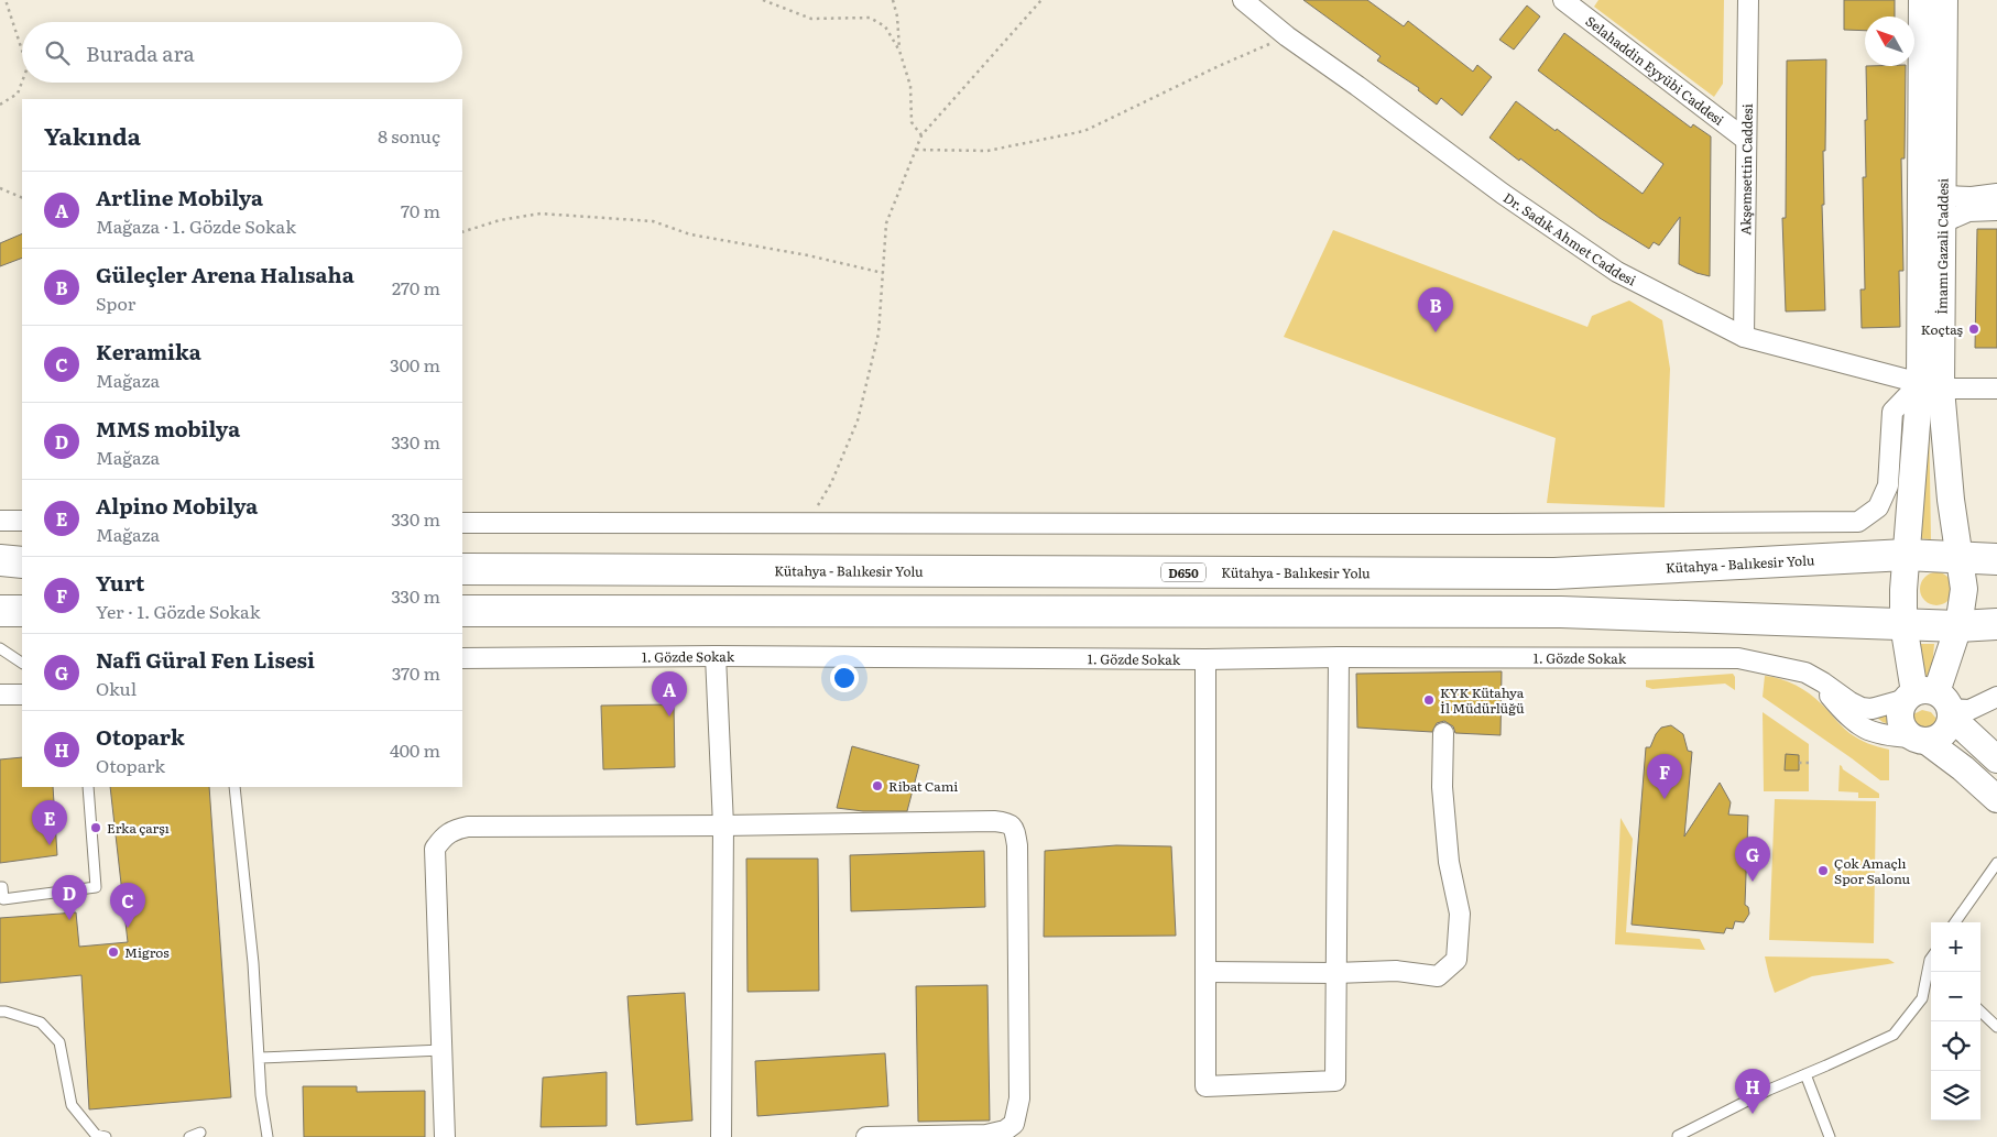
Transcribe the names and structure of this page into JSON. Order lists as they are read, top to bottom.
{
  "streets": {
    "highway": ["Kütahya - Balıkesir Yolu", "D650"],
    "main road": ["İmamı Gazali Caddesi"],
    "street": [
      "Selahaddin Eyyübi Caddesi",
      "Akşemsettin Caddesi",
      "Dr. Sadık Ahmet Caddesi",
      "1. Gözde Sokak"
    ]
  },
  "crossings": [
    ["Selahaddin Eyyübi Caddesi", "Akşemsettin Caddesi"],
    ["Akşemsettin Caddesi", "Dr. Sadık Ahmet Caddesi"],
    ["Dr. Sadık Ahmet Caddesi", "İmamı Gazali Caddesi"],
    ["İmamı Gazali Caddesi", "Kütahya - Balıkesir Yolu"]
  ],
  "places": [
    "Koçtaş",
    "KYK Kütahya İl Müdürlüğü",
    "Ribat Cami",
    "Erka çarşı",
    "Çok Amaçlı Spor Salonu",
    "Migros"
  ],
  "north": "top left",
  "page": {
    "search": "Burada ara",
    "heading": ["Yakında", "8 sonuç"],
    "list": [
      {
        "mark": "A",
        "name": "Artline Mobilya",
        "note": "Mağaza · 1. Gözde Sokak",
        "value": "70 m"
      },
      {
        "mark": "B",
        "name": "Güleçler Arena Halısaha",
        "note": "Spor",
        "value": "270 m"
      },
      {
        "mark": "C",
        "name": "Keramika",
        "note": "Mağaza",
        "value": "300 m"
      },
      {
        "mark": "D",
        "name": "MMS mobilya",
        "note": "Mağaza",
        "value": "330 m"
      },
      {
        "mark": "E",
        "name": "Alpino Mobilya",
        "note": "Mağaza",
        "value": "330 m"
      },
      {
        "mark": "F",
        "name": "Yurt",
        "note": "Yer · 1. Gözde Sokak",
        "value": "330 m"
      },
      {
        "mark": "G",
        "name": "Nafi Güral Fen Lisesi",
        "note": "Okul",
        "value": "370 m"
      },
      {
        "mark": "H",
        "name": "Otopark",
        "note": "Otopark",
        "value": "400 m"
      }
    ],
    "pins": [
      "B",
      "A",
      "F",
      "E",
      "G",
      "D",
      "C",
      "H"
    ],
    "map_buttons": ["+", "−"]
  }
}
